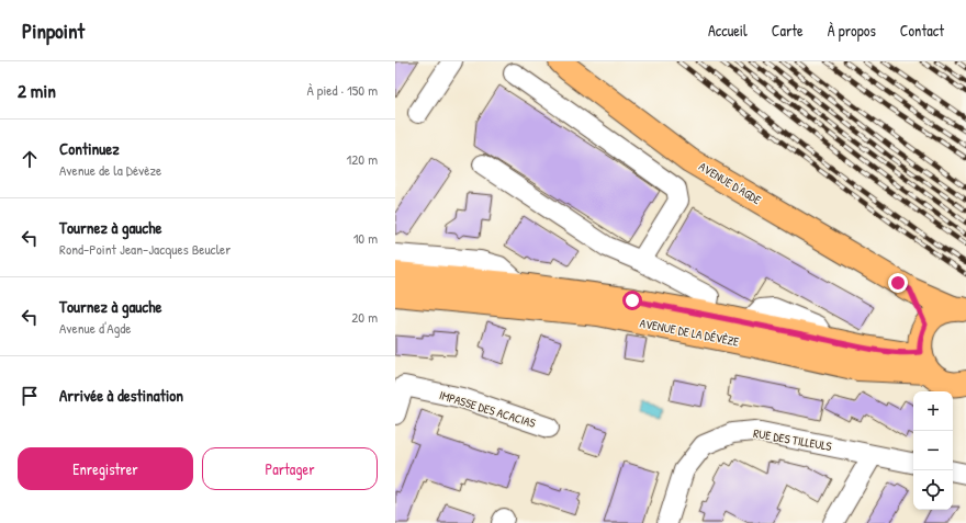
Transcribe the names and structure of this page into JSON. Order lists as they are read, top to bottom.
{
  "streets": {
    "main road": ["AVENUE D'AGDE", "AVENUE DE LA DÉVÈZE"],
    "street": ["IMPASSE DES ACACIAS", "RUE DES TILLEULS"]
  },
  "page": {
    "header": "Pinpoint",
    "nav": [
      "Accueil",
      "Carte",
      "À propos",
      "Contact"
    ],
    "heading": ["2 min", "À pied · 150 m"],
    "list": [
      ["Continuez", "Avenue de la Dévèze", "120 m"],
      ["Tournez à gauche", "Rond-Point Jean-Jacques Beucler", "10 m"],
      ["Tournez à gauche", "Avenue d'Agde", "20 m"],
      "Arrivée à destination"
    ],
    "map_buttons": ["+", "−"],
    "buttons": ["Enregistrer", "Partager"]
  }
}
